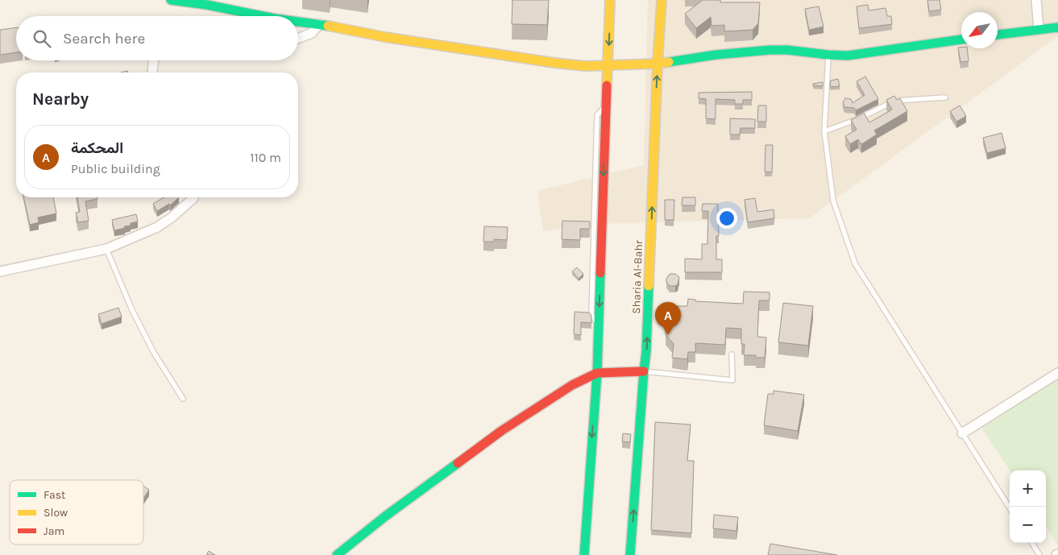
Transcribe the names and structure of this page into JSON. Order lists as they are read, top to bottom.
{
  "streets": {
    "street": ["Sharia Al-Bahr"]
  },
  "legend": ["Fast", "Slow", "Jam"],
  "north": "bottom left",
  "page": {
    "search": "Search here",
    "heading": "Nearby",
    "list": [
      {
        "mark": "A",
        "name": "المحكمة",
        "note": "Public building",
        "value": "110 m"
      }
    ],
    "pins": "A",
    "map_buttons": ["+", "−"]
  }
}
